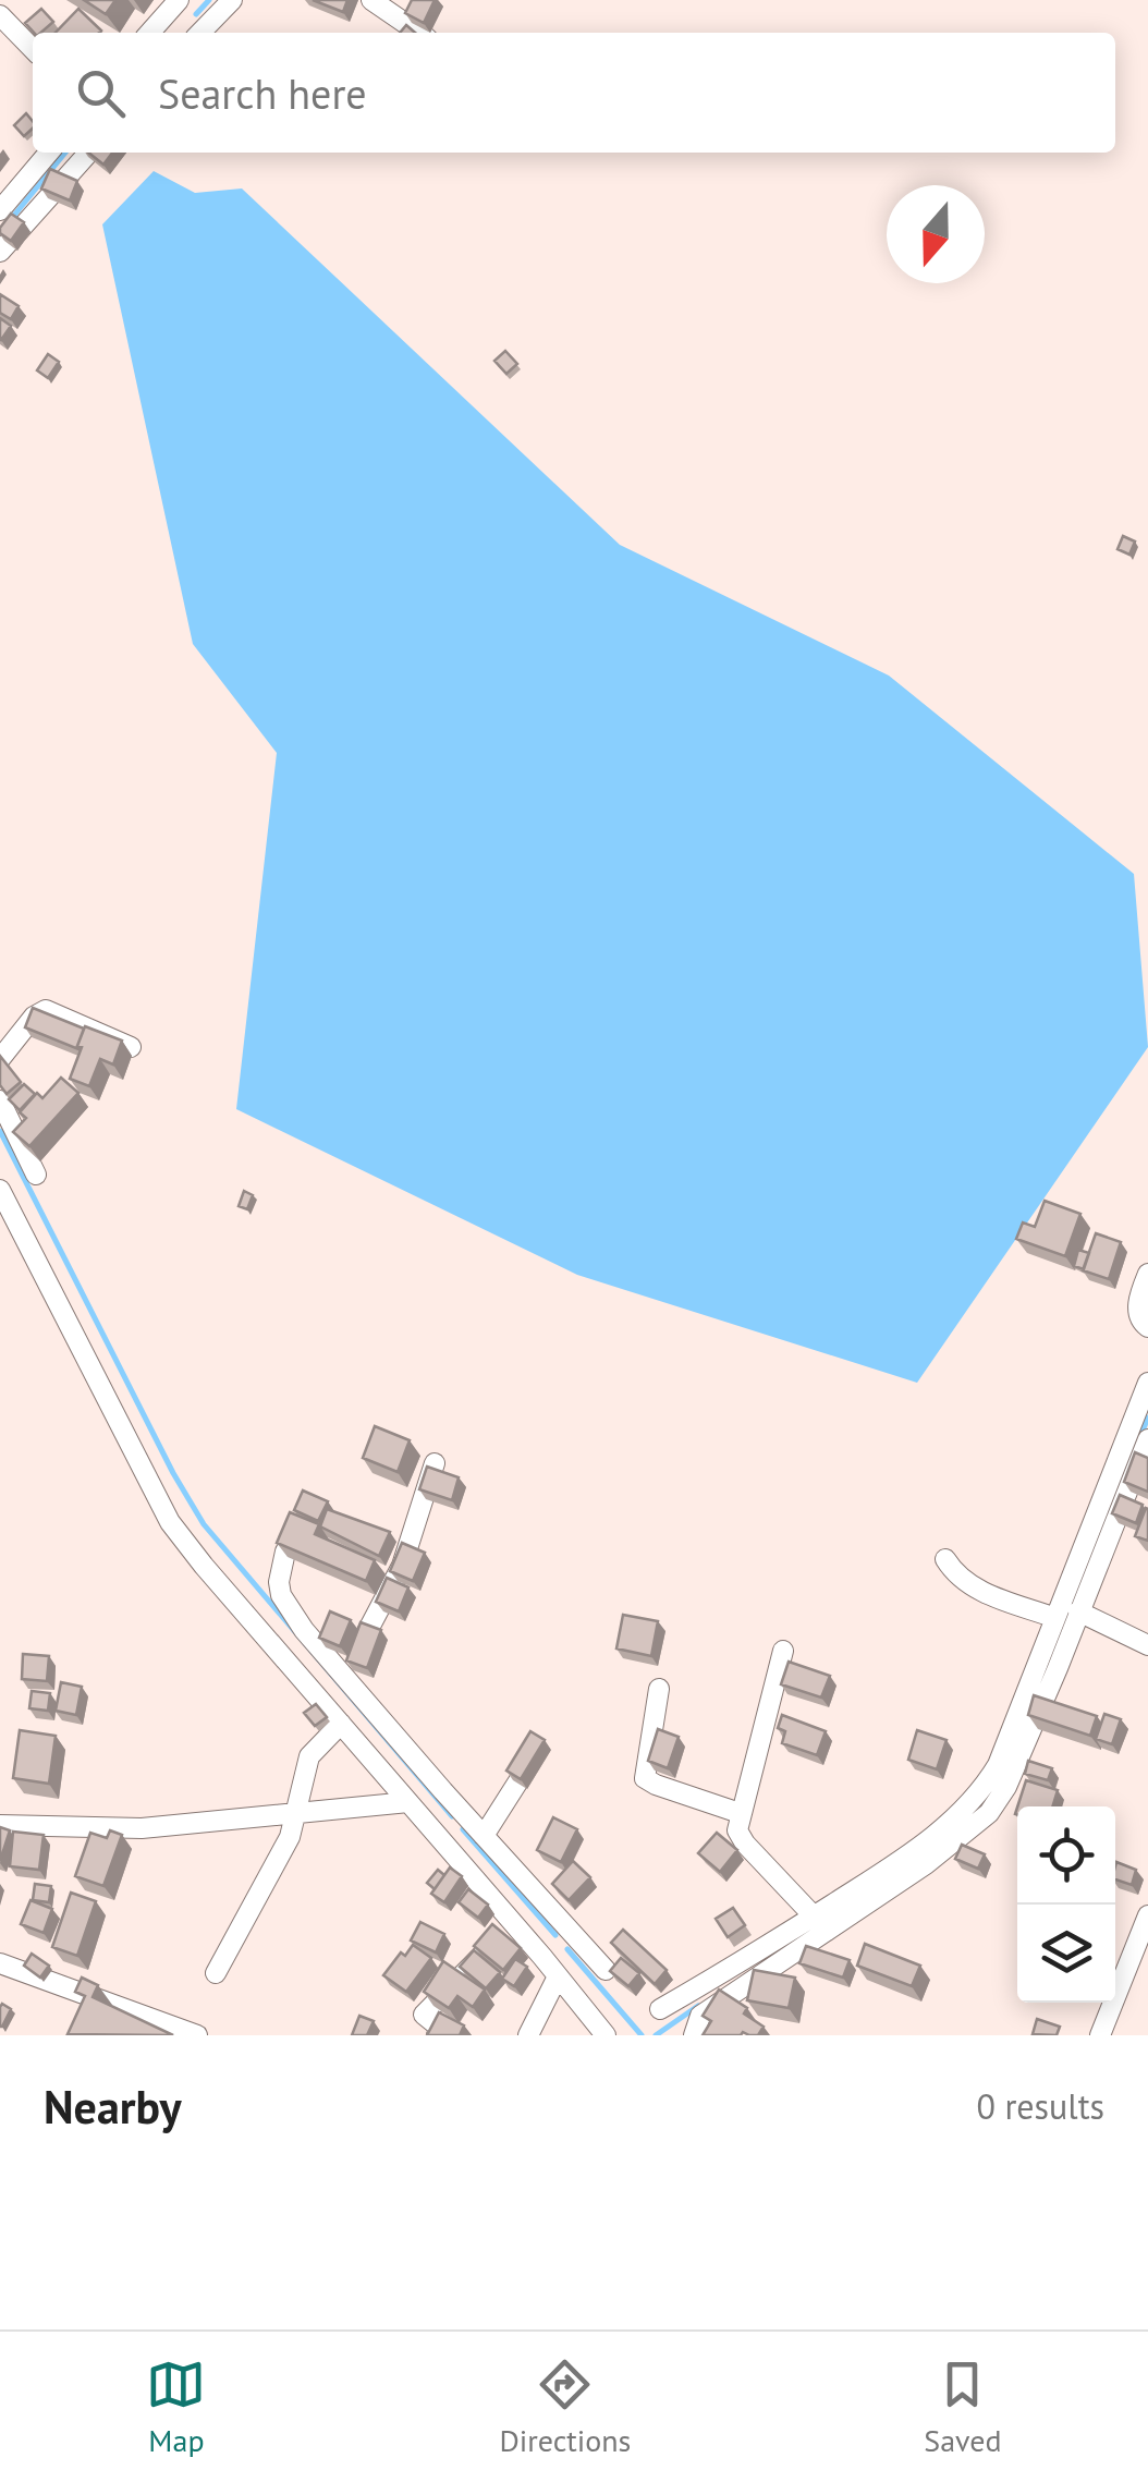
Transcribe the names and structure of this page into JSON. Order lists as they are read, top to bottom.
{
  "north": "bottom",
  "page": {
    "search": "Search here",
    "heading": ["Nearby", "0 results"],
    "nav": ["Map", "Directions", "Saved"]
  }
}
